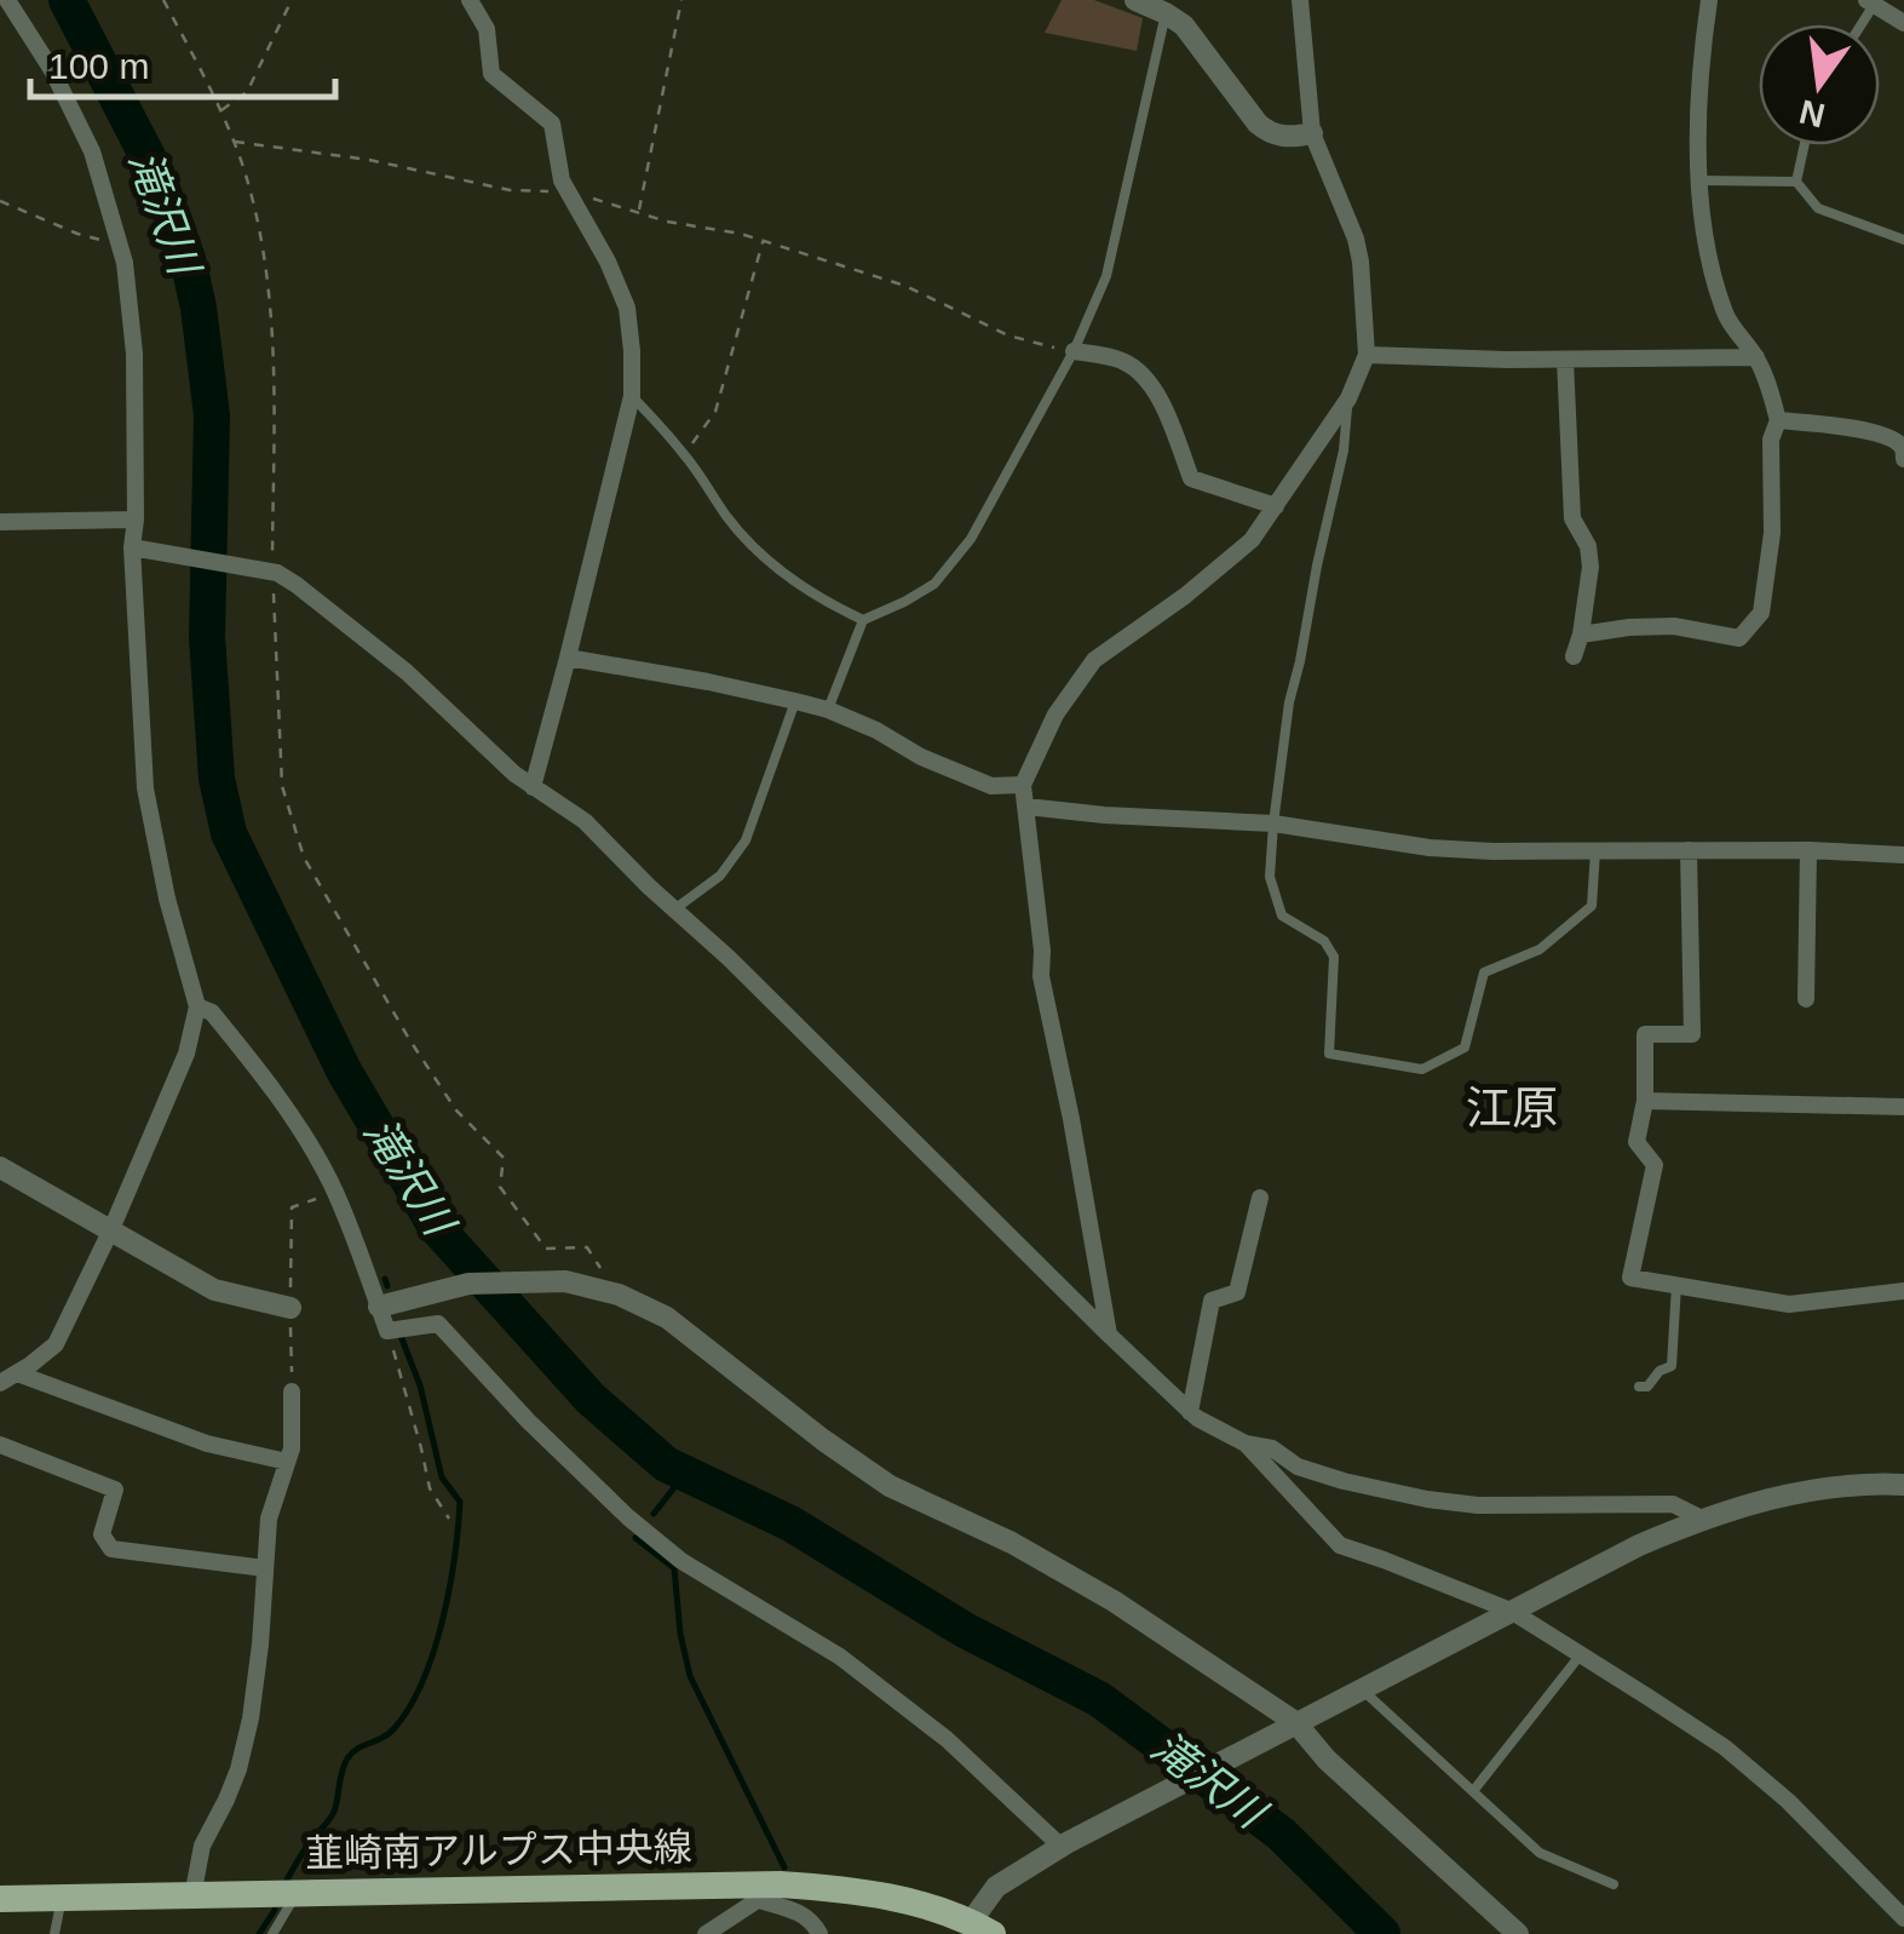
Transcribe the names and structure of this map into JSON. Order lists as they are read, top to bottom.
{
  "streets": {
    "main road": ["韮崎南アルプス中央線"]
  },
  "districts": ["江原"],
  "water": ["滝沢川"],
  "scale_bar": "100 m",
  "north": "bottom"
}
